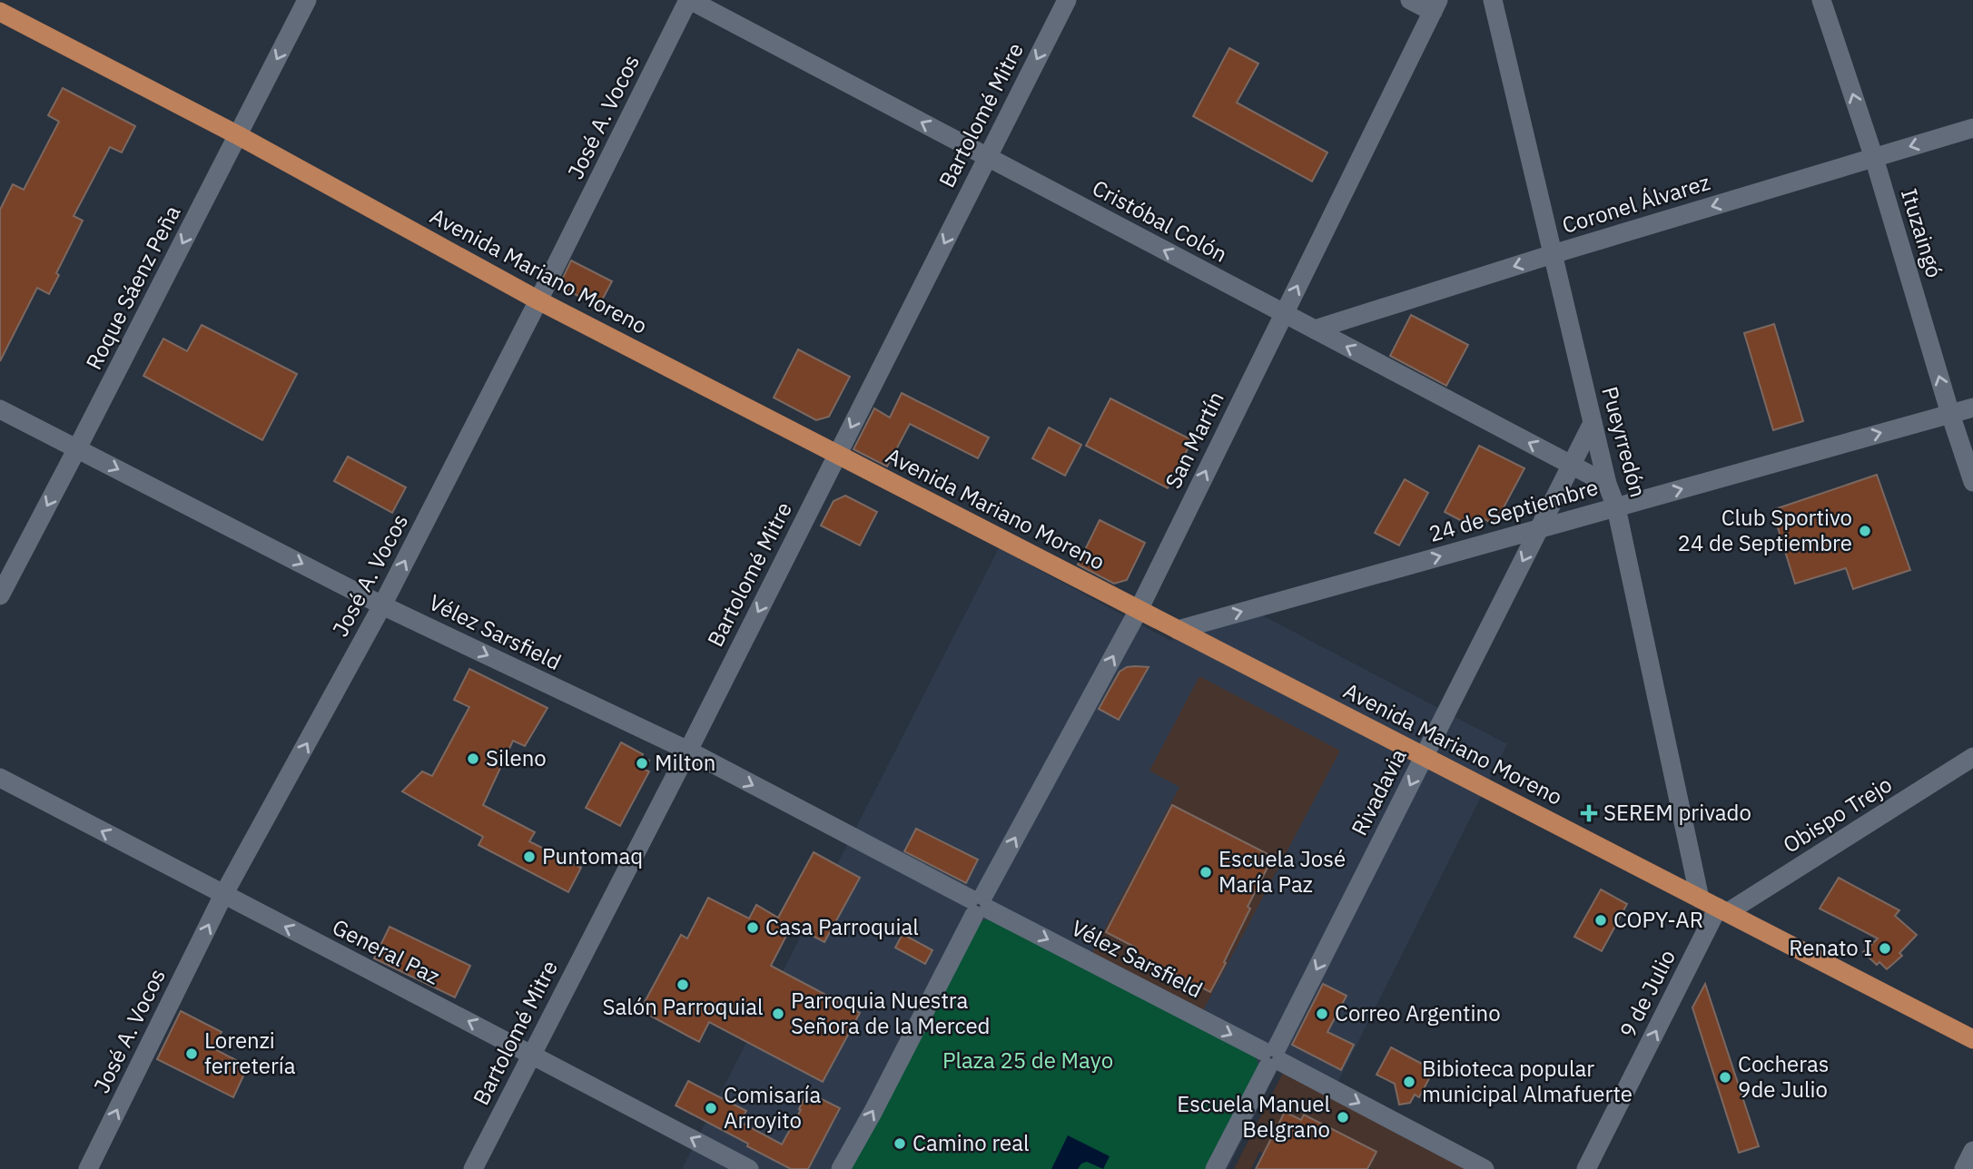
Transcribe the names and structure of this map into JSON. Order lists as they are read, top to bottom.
{
  "streets": {
    "main road": ["Avenida Mariano Moreno"],
    "street": [
      "Bartolomé Mitre",
      "José A. Vocos",
      "Coronel Álvarez",
      "Cristóbal Colón",
      "Ituzaingó",
      "Roque Sáenz Peña",
      "San Martín",
      "Pueyrredón",
      "24 de Septiembre",
      "Vélez Sarsfield",
      "Rivadavia",
      "Obispo Trejo",
      "General Paz",
      "9 de Julio"
    ]
  },
  "crossings": [
    ["Bartolomé Mitre", "Cristóbal Colón"],
    ["Bartolomé Mitre", "Avenida Mariano Moreno"],
    ["Bartolomé Mitre", "Vélez Sarsfield"],
    ["Bartolomé Mitre", "General Paz"],
    ["José A. Vocos", "Cristóbal Colón"],
    ["José A. Vocos", "Avenida Mariano Moreno"],
    ["José A. Vocos", "Vélez Sarsfield"],
    ["José A. Vocos", "General Paz"],
    ["Coronel Álvarez", "Cristóbal Colón"],
    ["Coronel Álvarez", "Ituzaingó"],
    ["Coronel Álvarez", "Pueyrredón"],
    ["Cristóbal Colón", "San Martín"],
    ["Cristóbal Colón", "Pueyrredón"],
    ["Cristóbal Colón", "Rivadavia"],
    ["Ituzaingó", "24 de Septiembre"],
    ["Avenida Mariano Moreno", "Roque Sáenz Peña"],
    ["Avenida Mariano Moreno", "San Martín"],
    ["Avenida Mariano Moreno", "Pueyrredón"],
    ["Avenida Mariano Moreno", "24 de Septiembre"],
    ["Avenida Mariano Moreno", "Rivadavia"],
    ["Avenida Mariano Moreno", "Obispo Trejo"],
    ["Avenida Mariano Moreno", "9 de Julio"],
    ["Roque Sáenz Peña", "Vélez Sarsfield"],
    ["San Martín", "Vélez Sarsfield"],
    ["Pueyrredón", "24 de Septiembre"],
    ["Pueyrredón", "Rivadavia"],
    ["24 de Septiembre", "Rivadavia"],
    ["Vélez Sarsfield", "Rivadavia"],
    ["Obispo Trejo", "9 de Julio"]
  ],
  "one_way": [
    "Bartolomé Mitre",
    "José A. Vocos",
    "Coronel Álvarez",
    "Cristóbal Colón",
    "Ituzaingó",
    "Roque Sáenz Peña",
    "San Martín",
    "24 de Septiembre",
    "Vélez Sarsfield",
    "Rivadavia",
    "General Paz",
    "9 de Julio"
  ],
  "parks": ["Plaza 25 de Mayo"],
  "places": {
    "other": [
      "Club Sportivo 24 de Septiembre",
      "Sileno",
      "Milton",
      "Puntomaq",
      "Escuela José María Paz",
      "COPY-AR",
      "Casa Parroquial",
      "Renato I",
      "Salón Parroquial",
      "Parroquia Nuestra Señora de la Merced",
      "Correo Argentino",
      "Lorenzi ferretería",
      "Cocheras 9de Julio",
      "Bibioteca popular municipal Almafuerte",
      "Comisaría Arroyito",
      "Escuela Manuel Belgrano",
      "Camino real"
    ],
    "health": ["SEREM privado"]
  }
}
